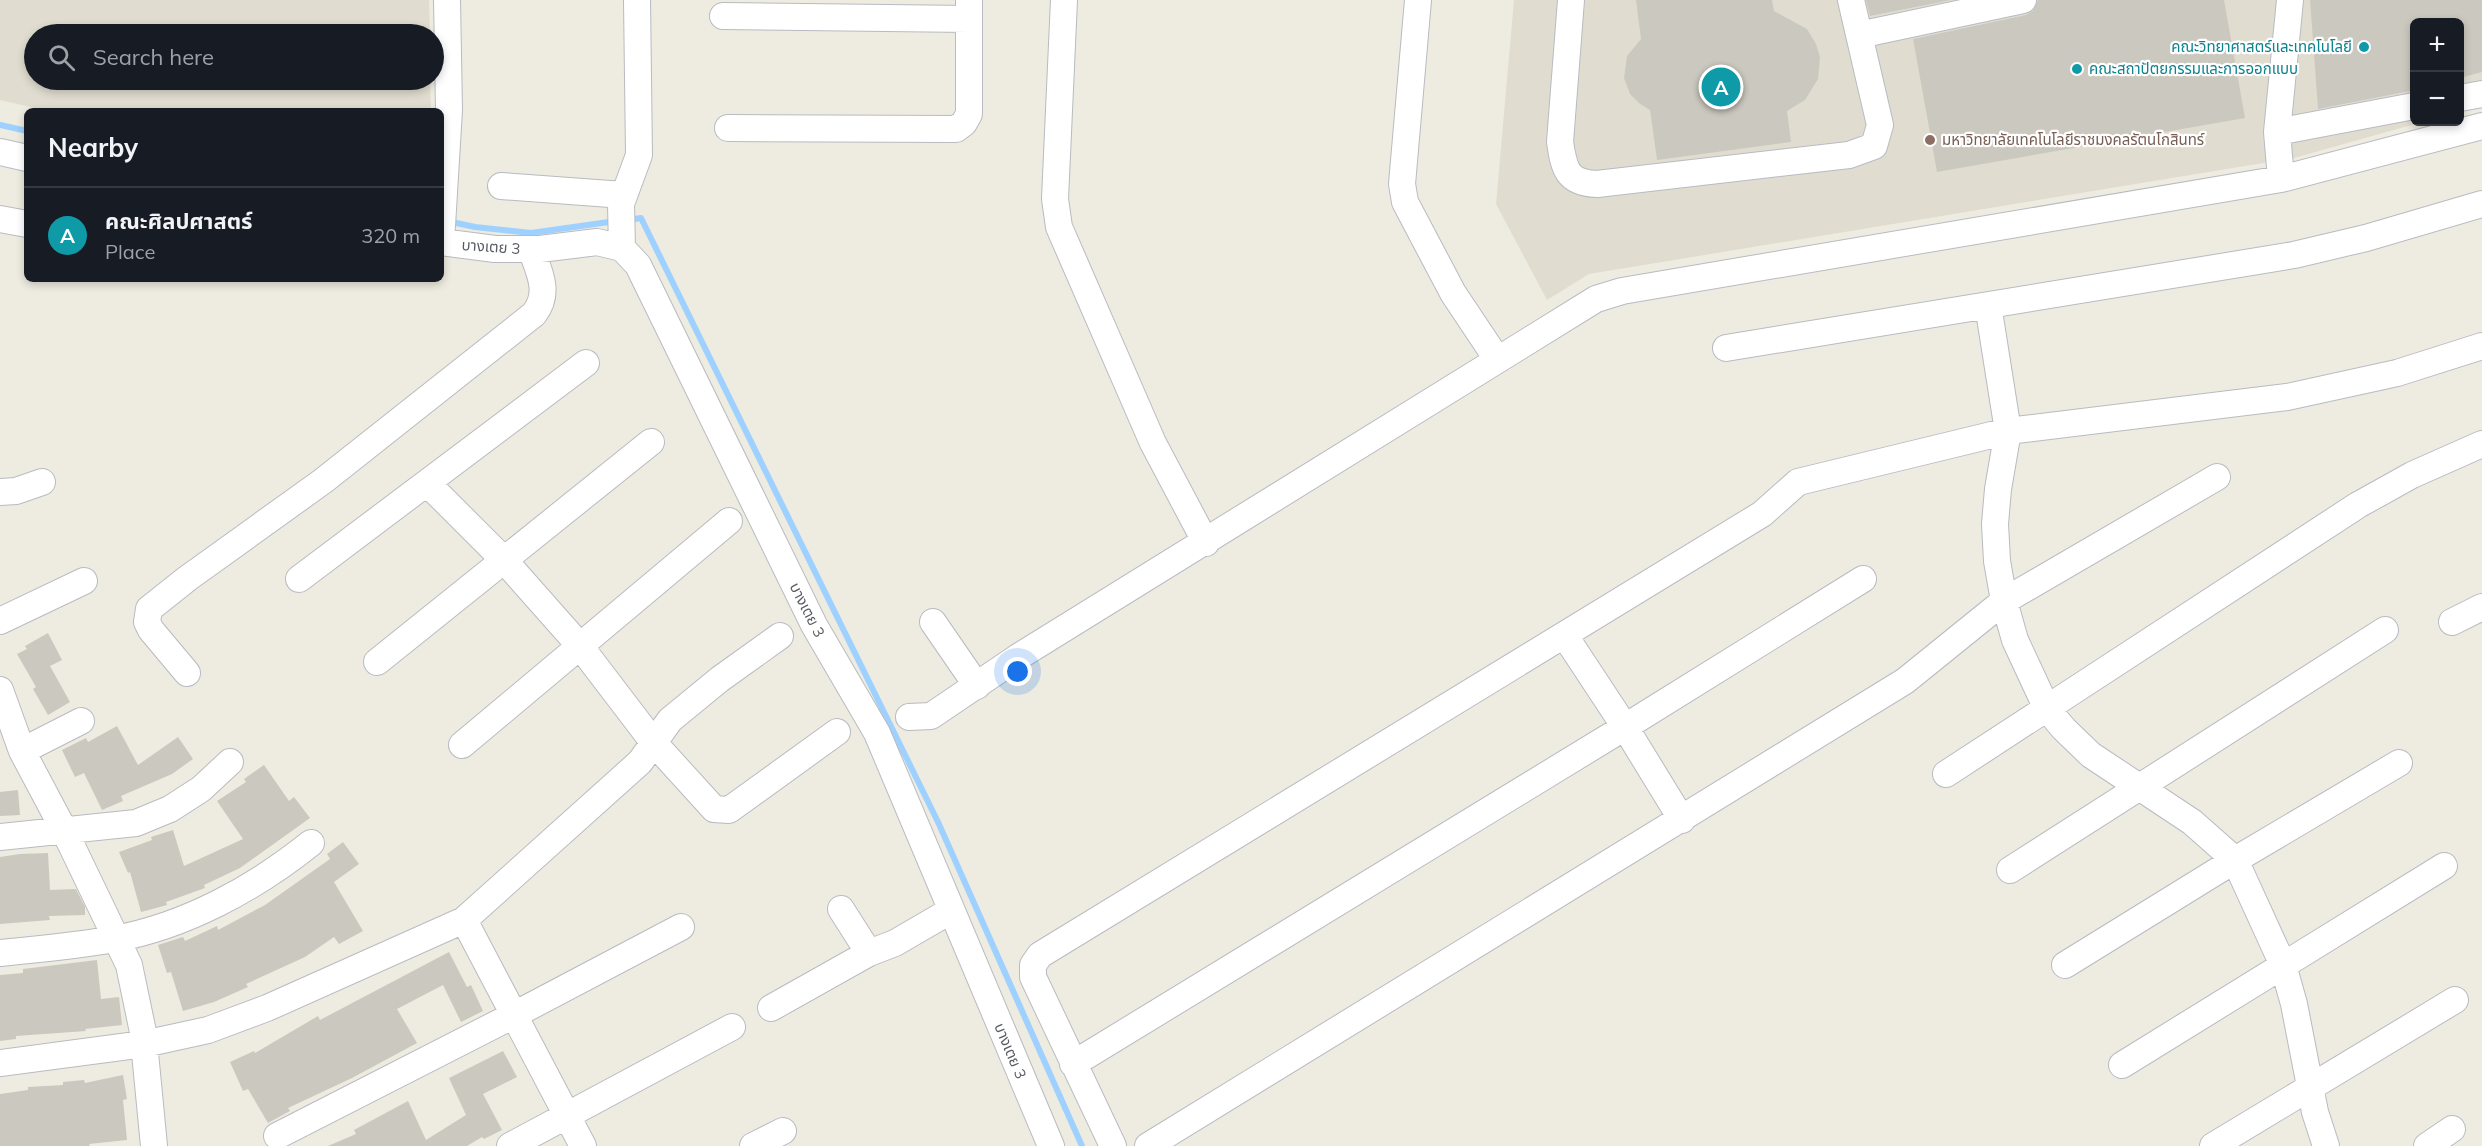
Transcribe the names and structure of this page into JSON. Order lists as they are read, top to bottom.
{
  "streets": {
    "street": ["บางเตย 3"]
  },
  "places": ["คณะวิทยาศาสตร์และเทคโนโลยี", "คณะสถาปัตยกรรมและการออกแบบ", "มหาวิทยาลัยเทคโนโลยีราชมงคลรัตนโกสินทร์"],
  "page": {
    "map_buttons": ["+", "−"],
    "search": "Search here",
    "pins": "A",
    "heading": "Nearby",
    "list": [
      {
        "mark": "A",
        "name": "คณะศิลปศาสตร์",
        "note": "Place",
        "value": "320 m"
      }
    ]
  }
}
